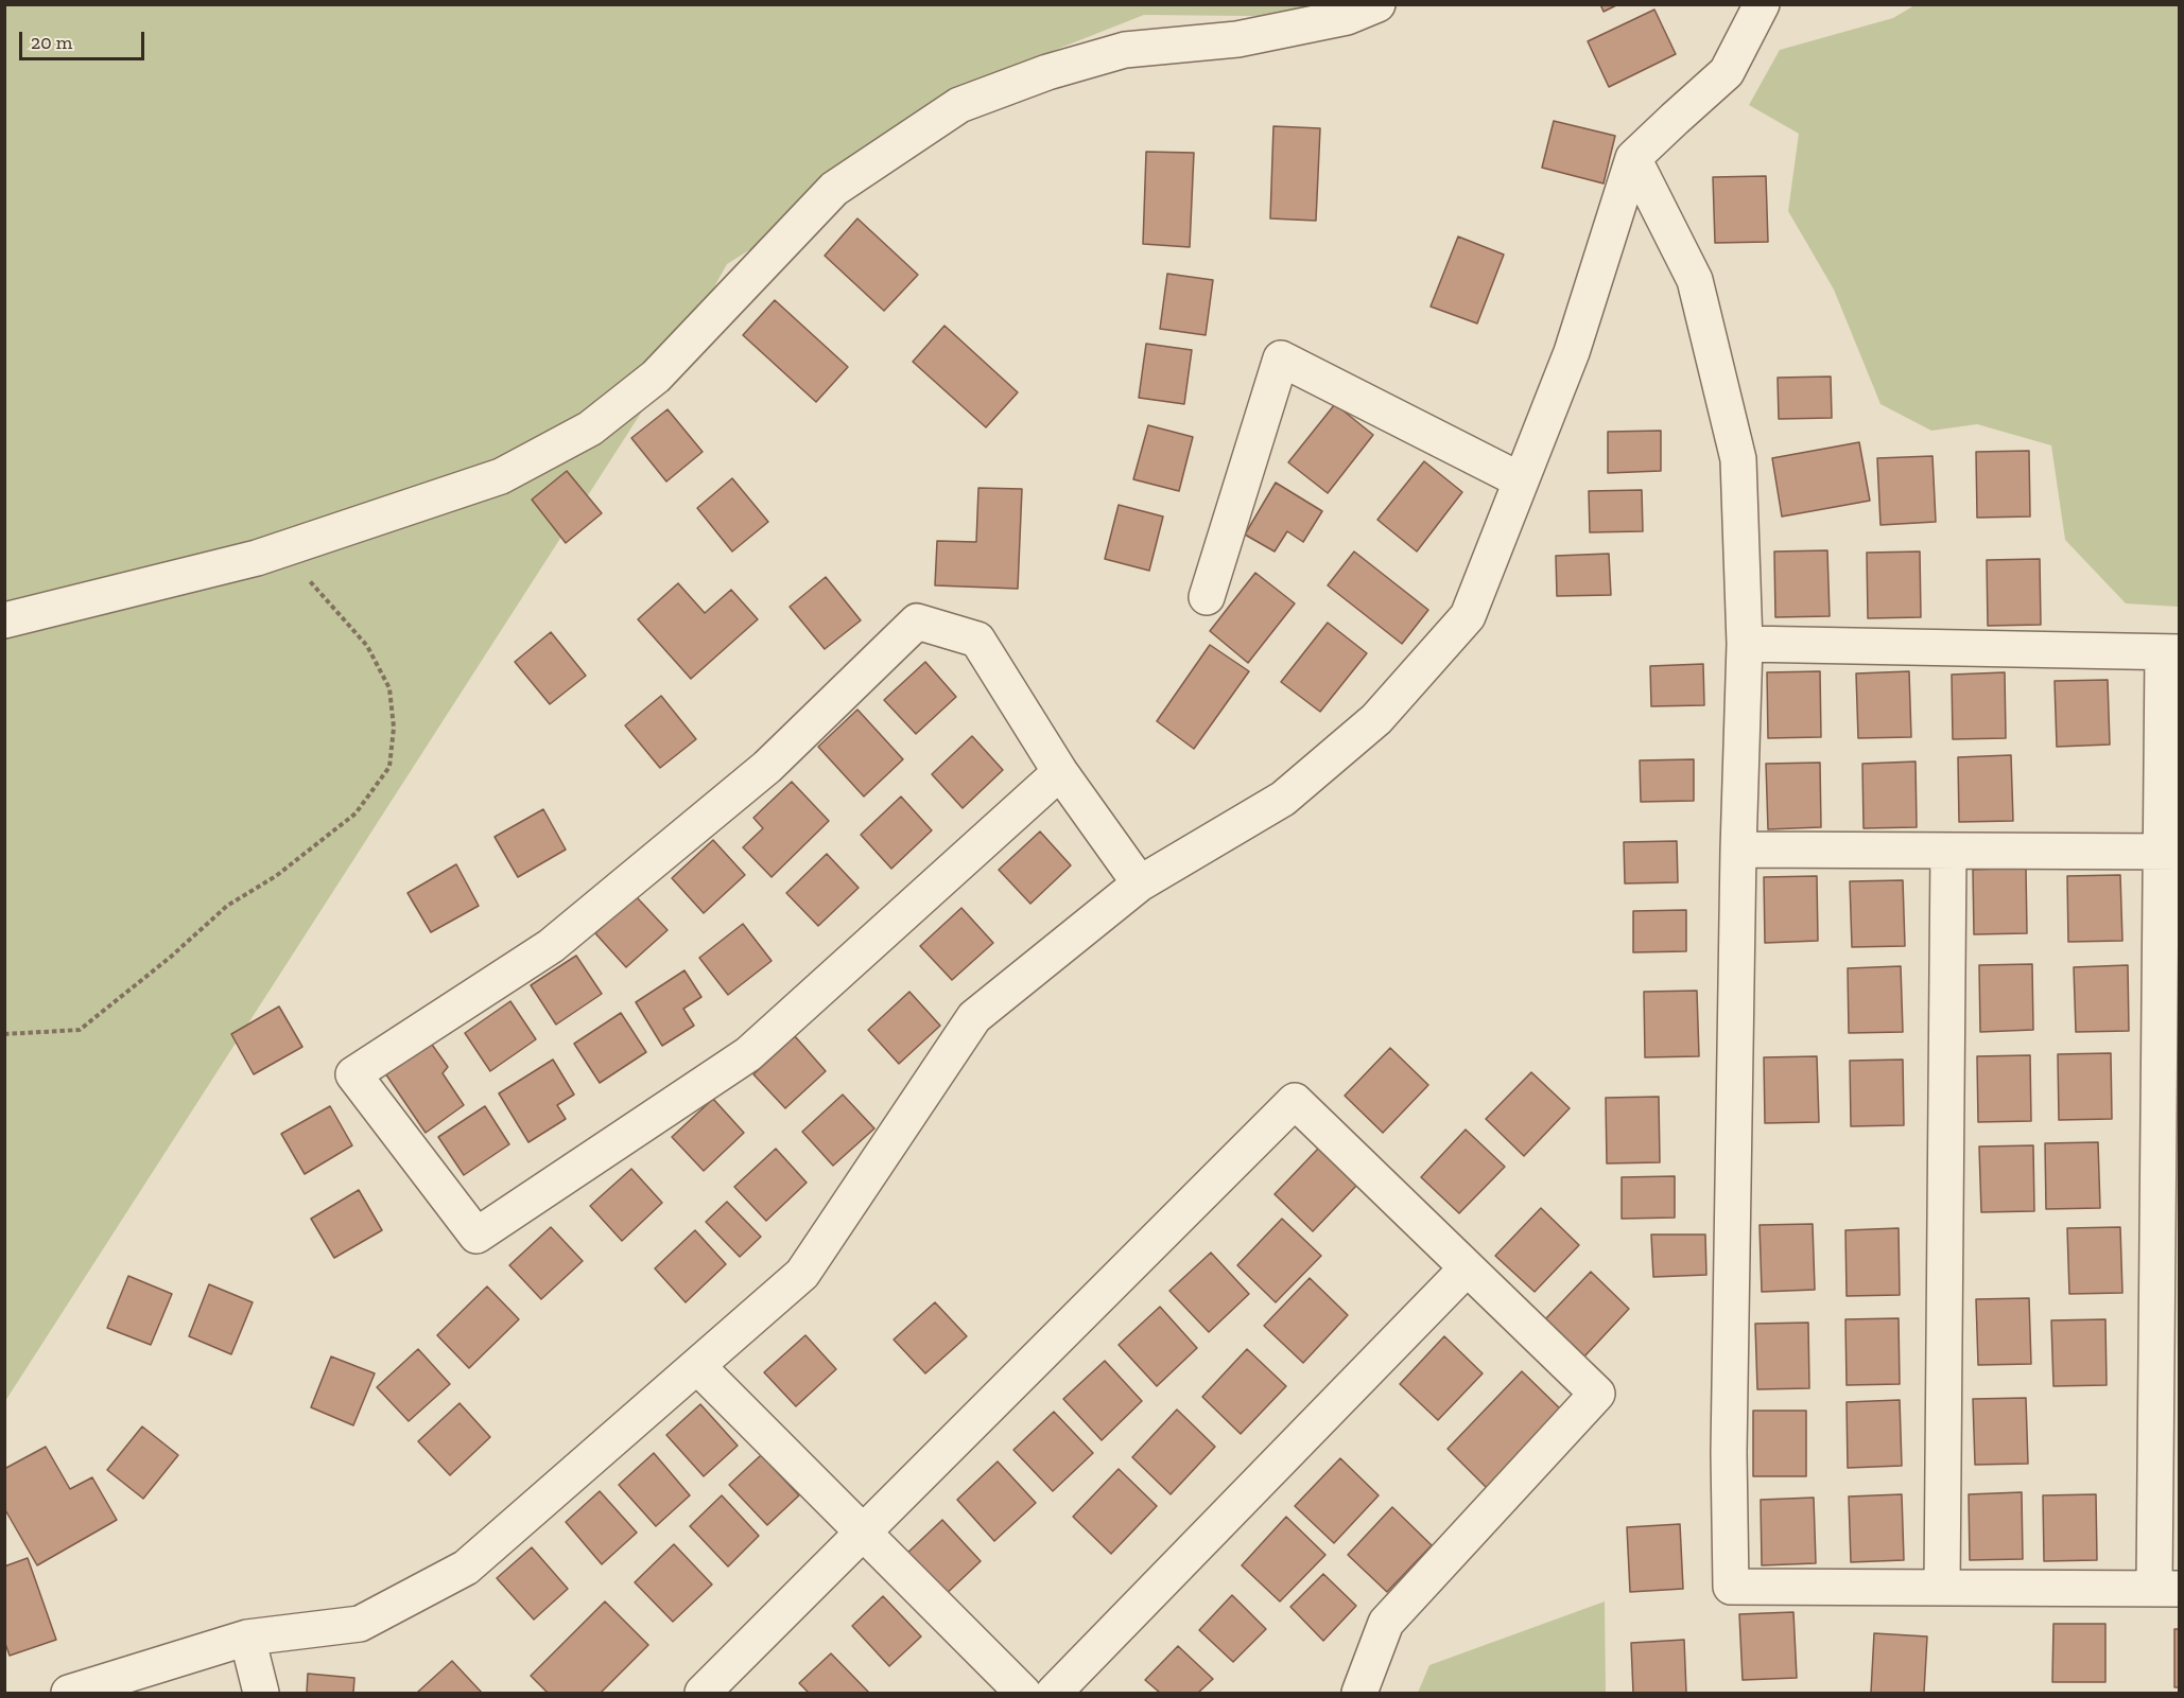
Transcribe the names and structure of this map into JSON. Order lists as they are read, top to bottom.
{
  "scale_bar": "20 m"
}
